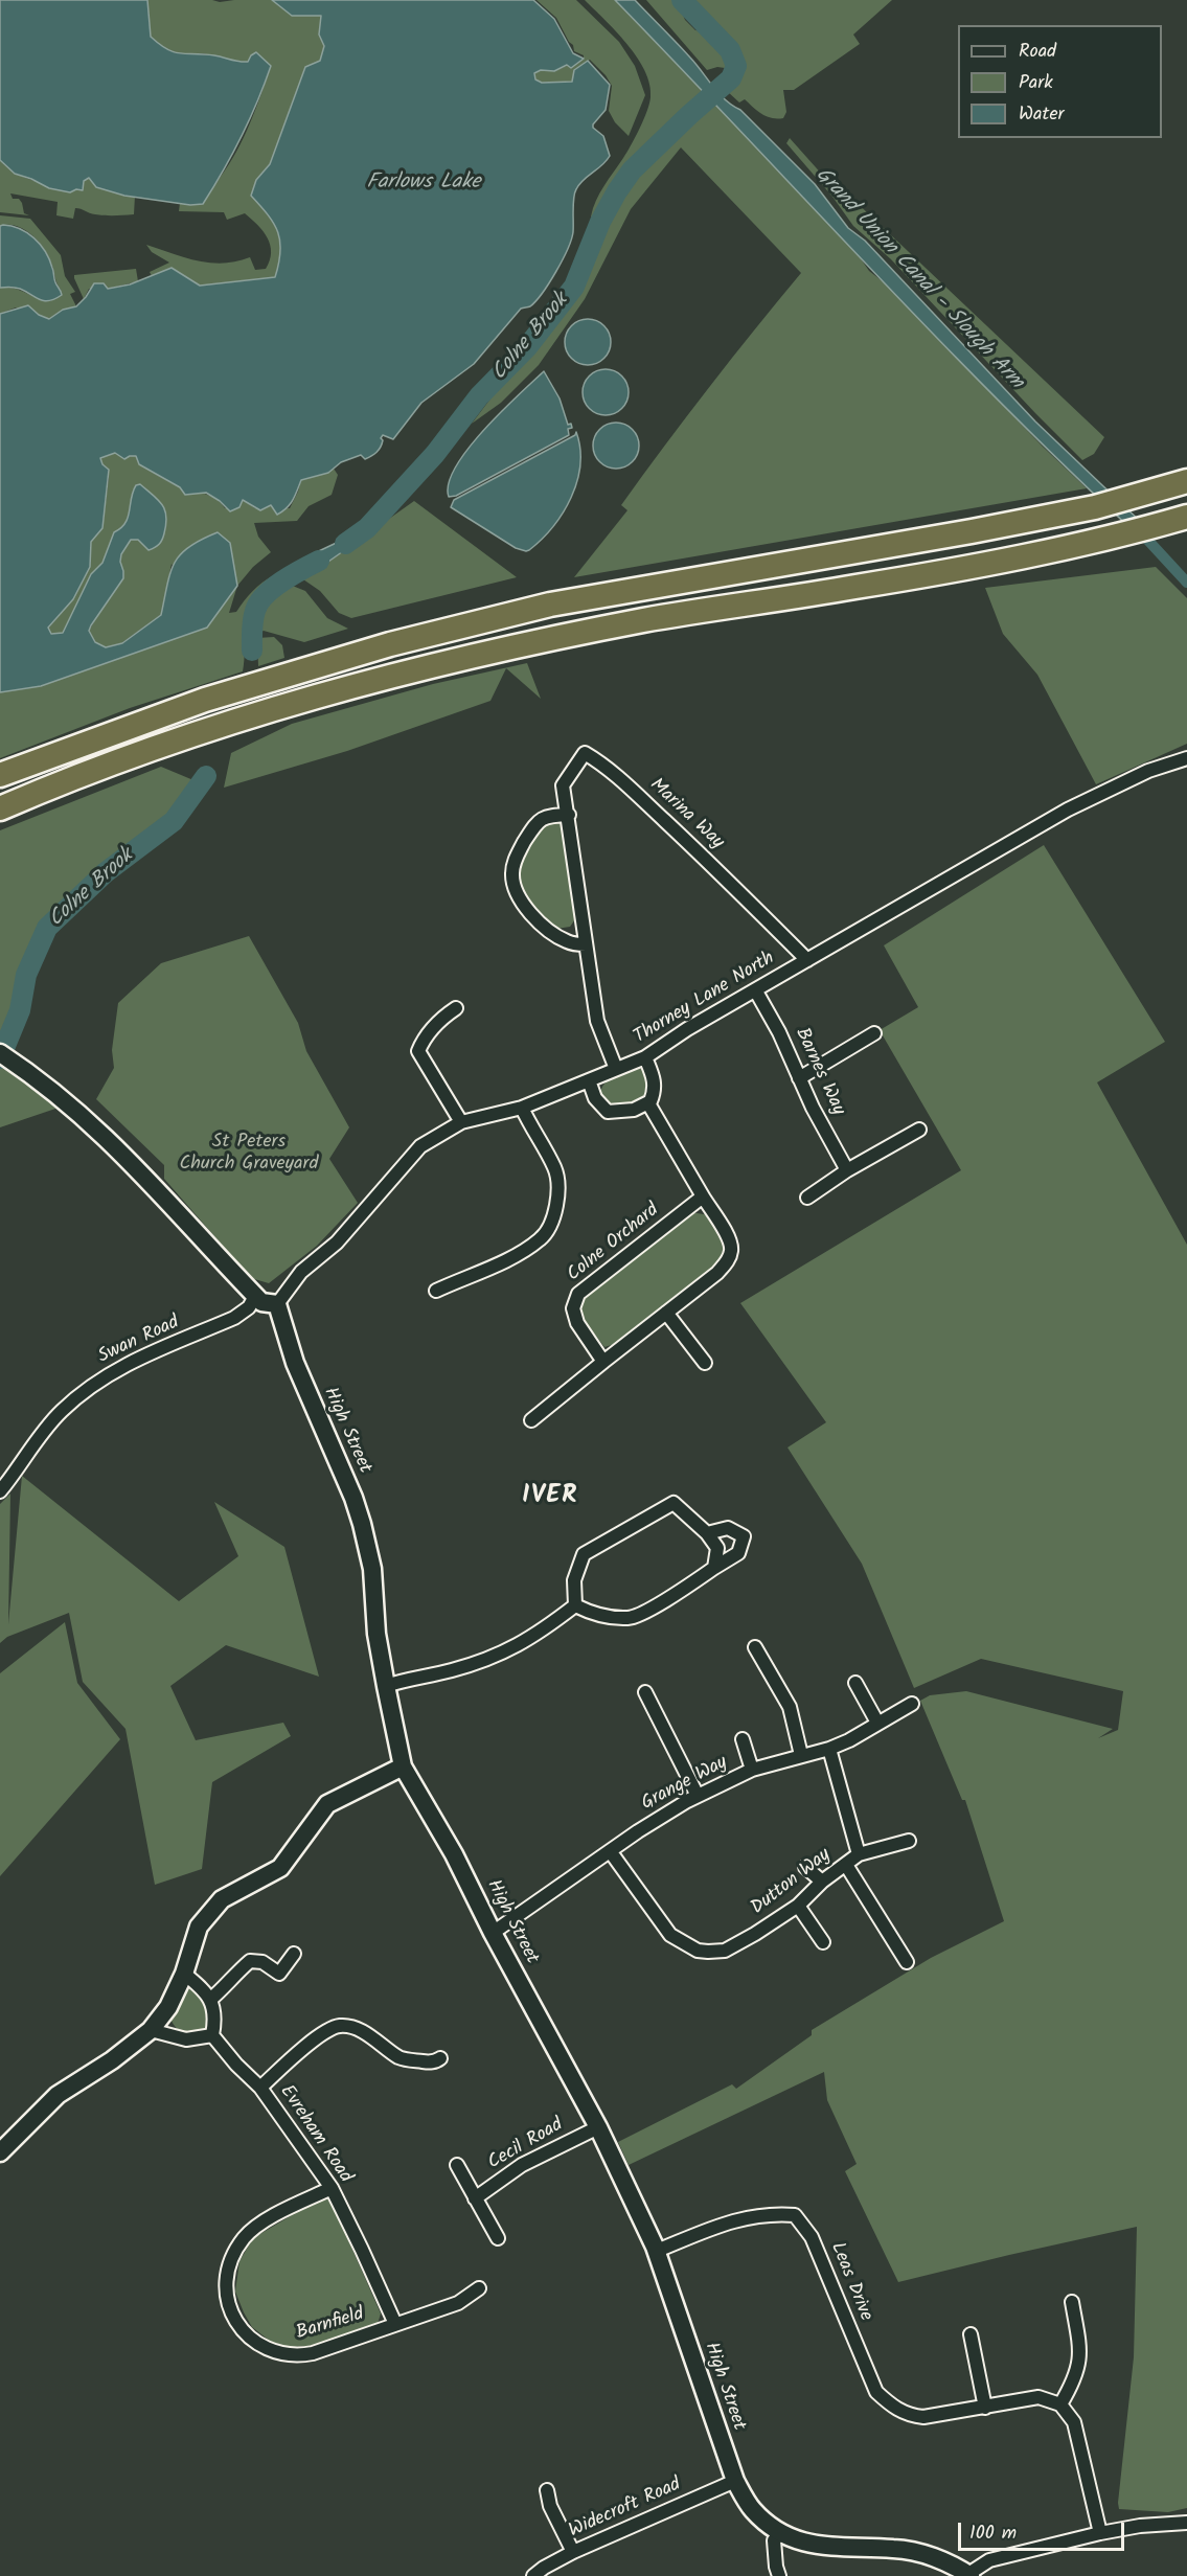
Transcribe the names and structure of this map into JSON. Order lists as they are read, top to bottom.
{
  "streets": {
    "main road": ["High Street"],
    "street": [
      "Marina Way",
      "Thorney Lane North",
      "Barnes Way",
      "Colne Orchard",
      "Swan Road",
      "Grange Way",
      "Dutton Way",
      "Evreham Road",
      "Cecil Road",
      "Leas Drive",
      "Barnfield",
      "Widecroft Road"
    ]
  },
  "crossings": [
    ["Marina Way", "Thorney Lane North"],
    ["Thorney Lane North", "Barnes Way"],
    ["Thorney Lane North", "High Street"],
    ["High Street", "Grange Way"],
    ["High Street", "Cecil Road"],
    ["High Street", "Leas Drive"],
    ["High Street", "Widecroft Road"],
    ["Grange Way", "Dutton Way"],
    ["Evreham Road", "Barnfield"]
  ],
  "districts": ["IVER"],
  "water": ["Farlows Lake", "Grand Union Canal - Slough Arm", "Colne Brook"],
  "parks": ["St Peters Church Graveyard"],
  "legend": ["Road", "Park", "Water"],
  "scale_bar": "100 m"
}
